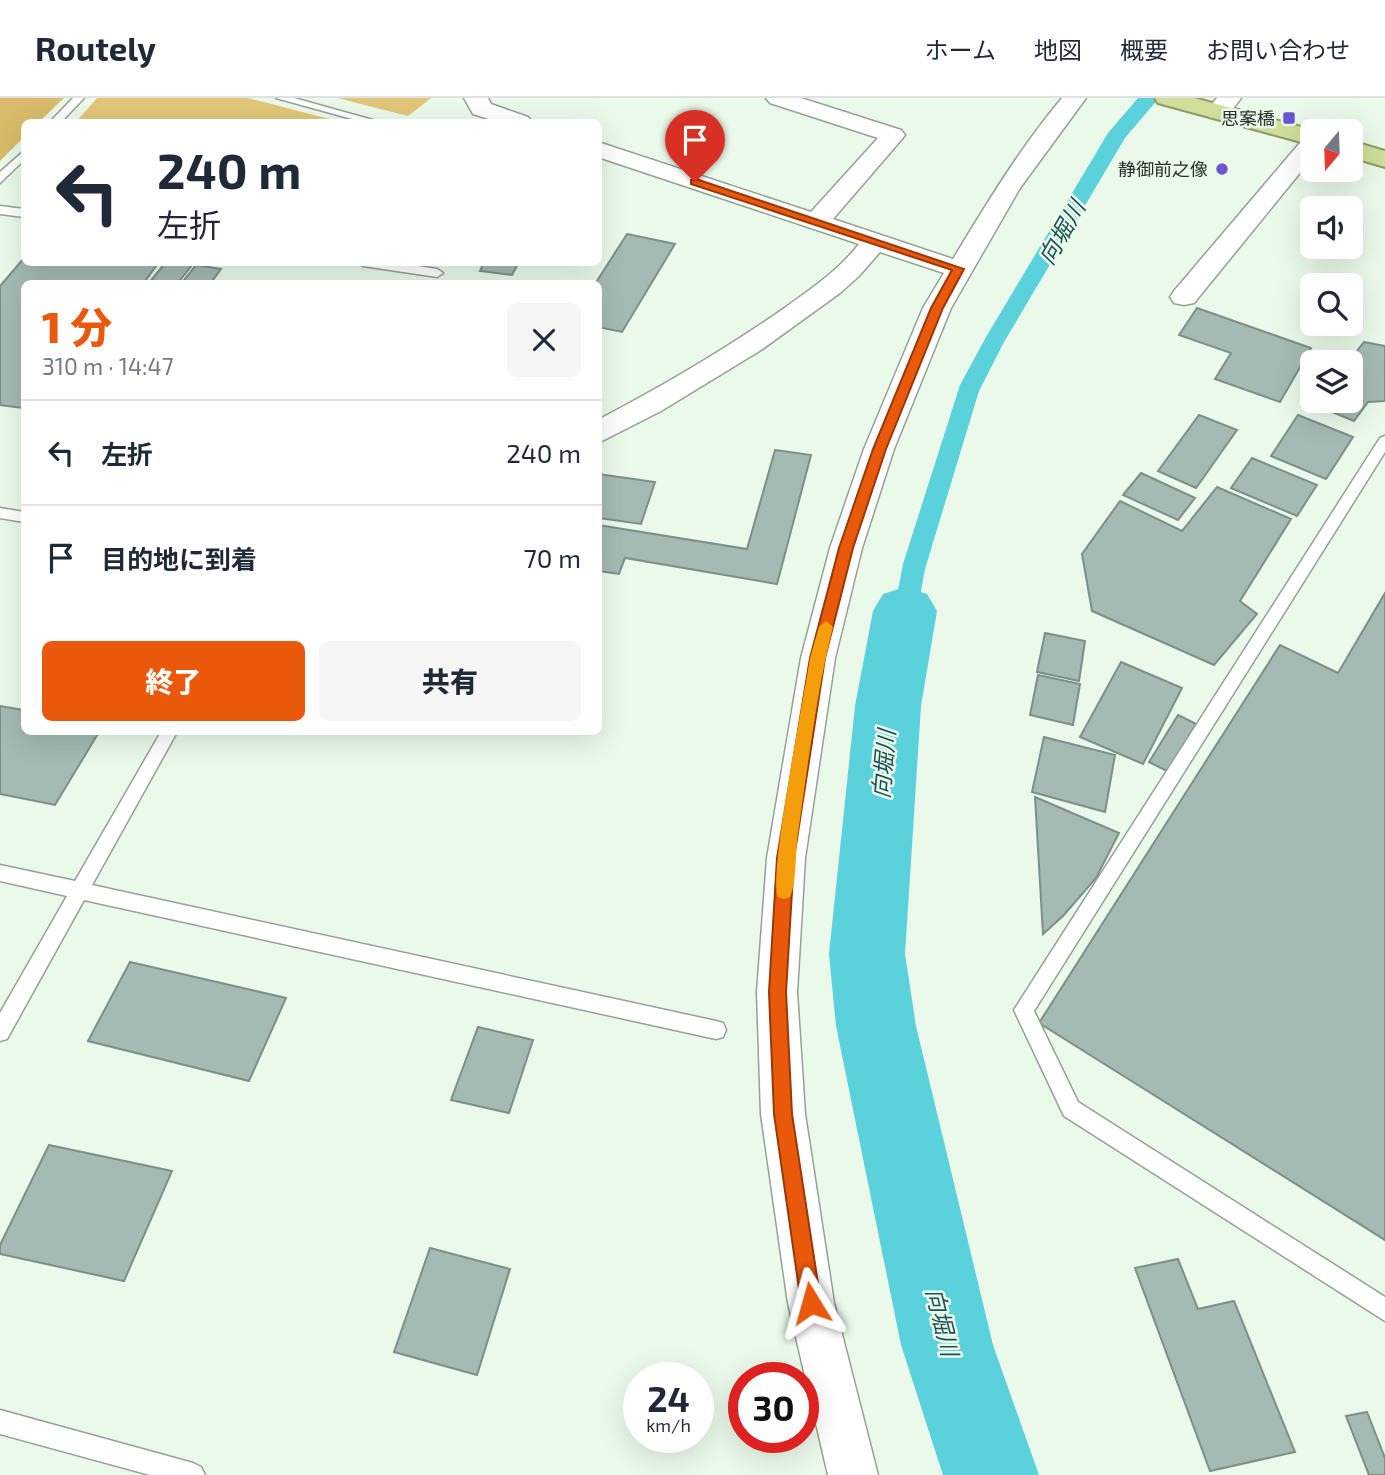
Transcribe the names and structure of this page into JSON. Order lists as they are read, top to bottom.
{
  "water": ["向堀川"],
  "places": {
    "transit": ["思案橋"],
    "other": ["静御前之像"]
  },
  "north": "bottom",
  "page": {
    "header": "Routely",
    "nav": [
      "ホーム",
      "地図",
      "概要",
      "お問い合わせ"
    ],
    "turn": ["240 m", "左折"],
    "heading": ["1 分", "310 m · 14:47"],
    "list": [
      {
        "name": "左折",
        "value": "240 m"
      },
      {
        "name": "目的地に到着",
        "value": "70 m"
      }
    ],
    "buttons": ["終了", "共有"],
    "speed": "24 km/h",
    "limit": "30"
  }
}
